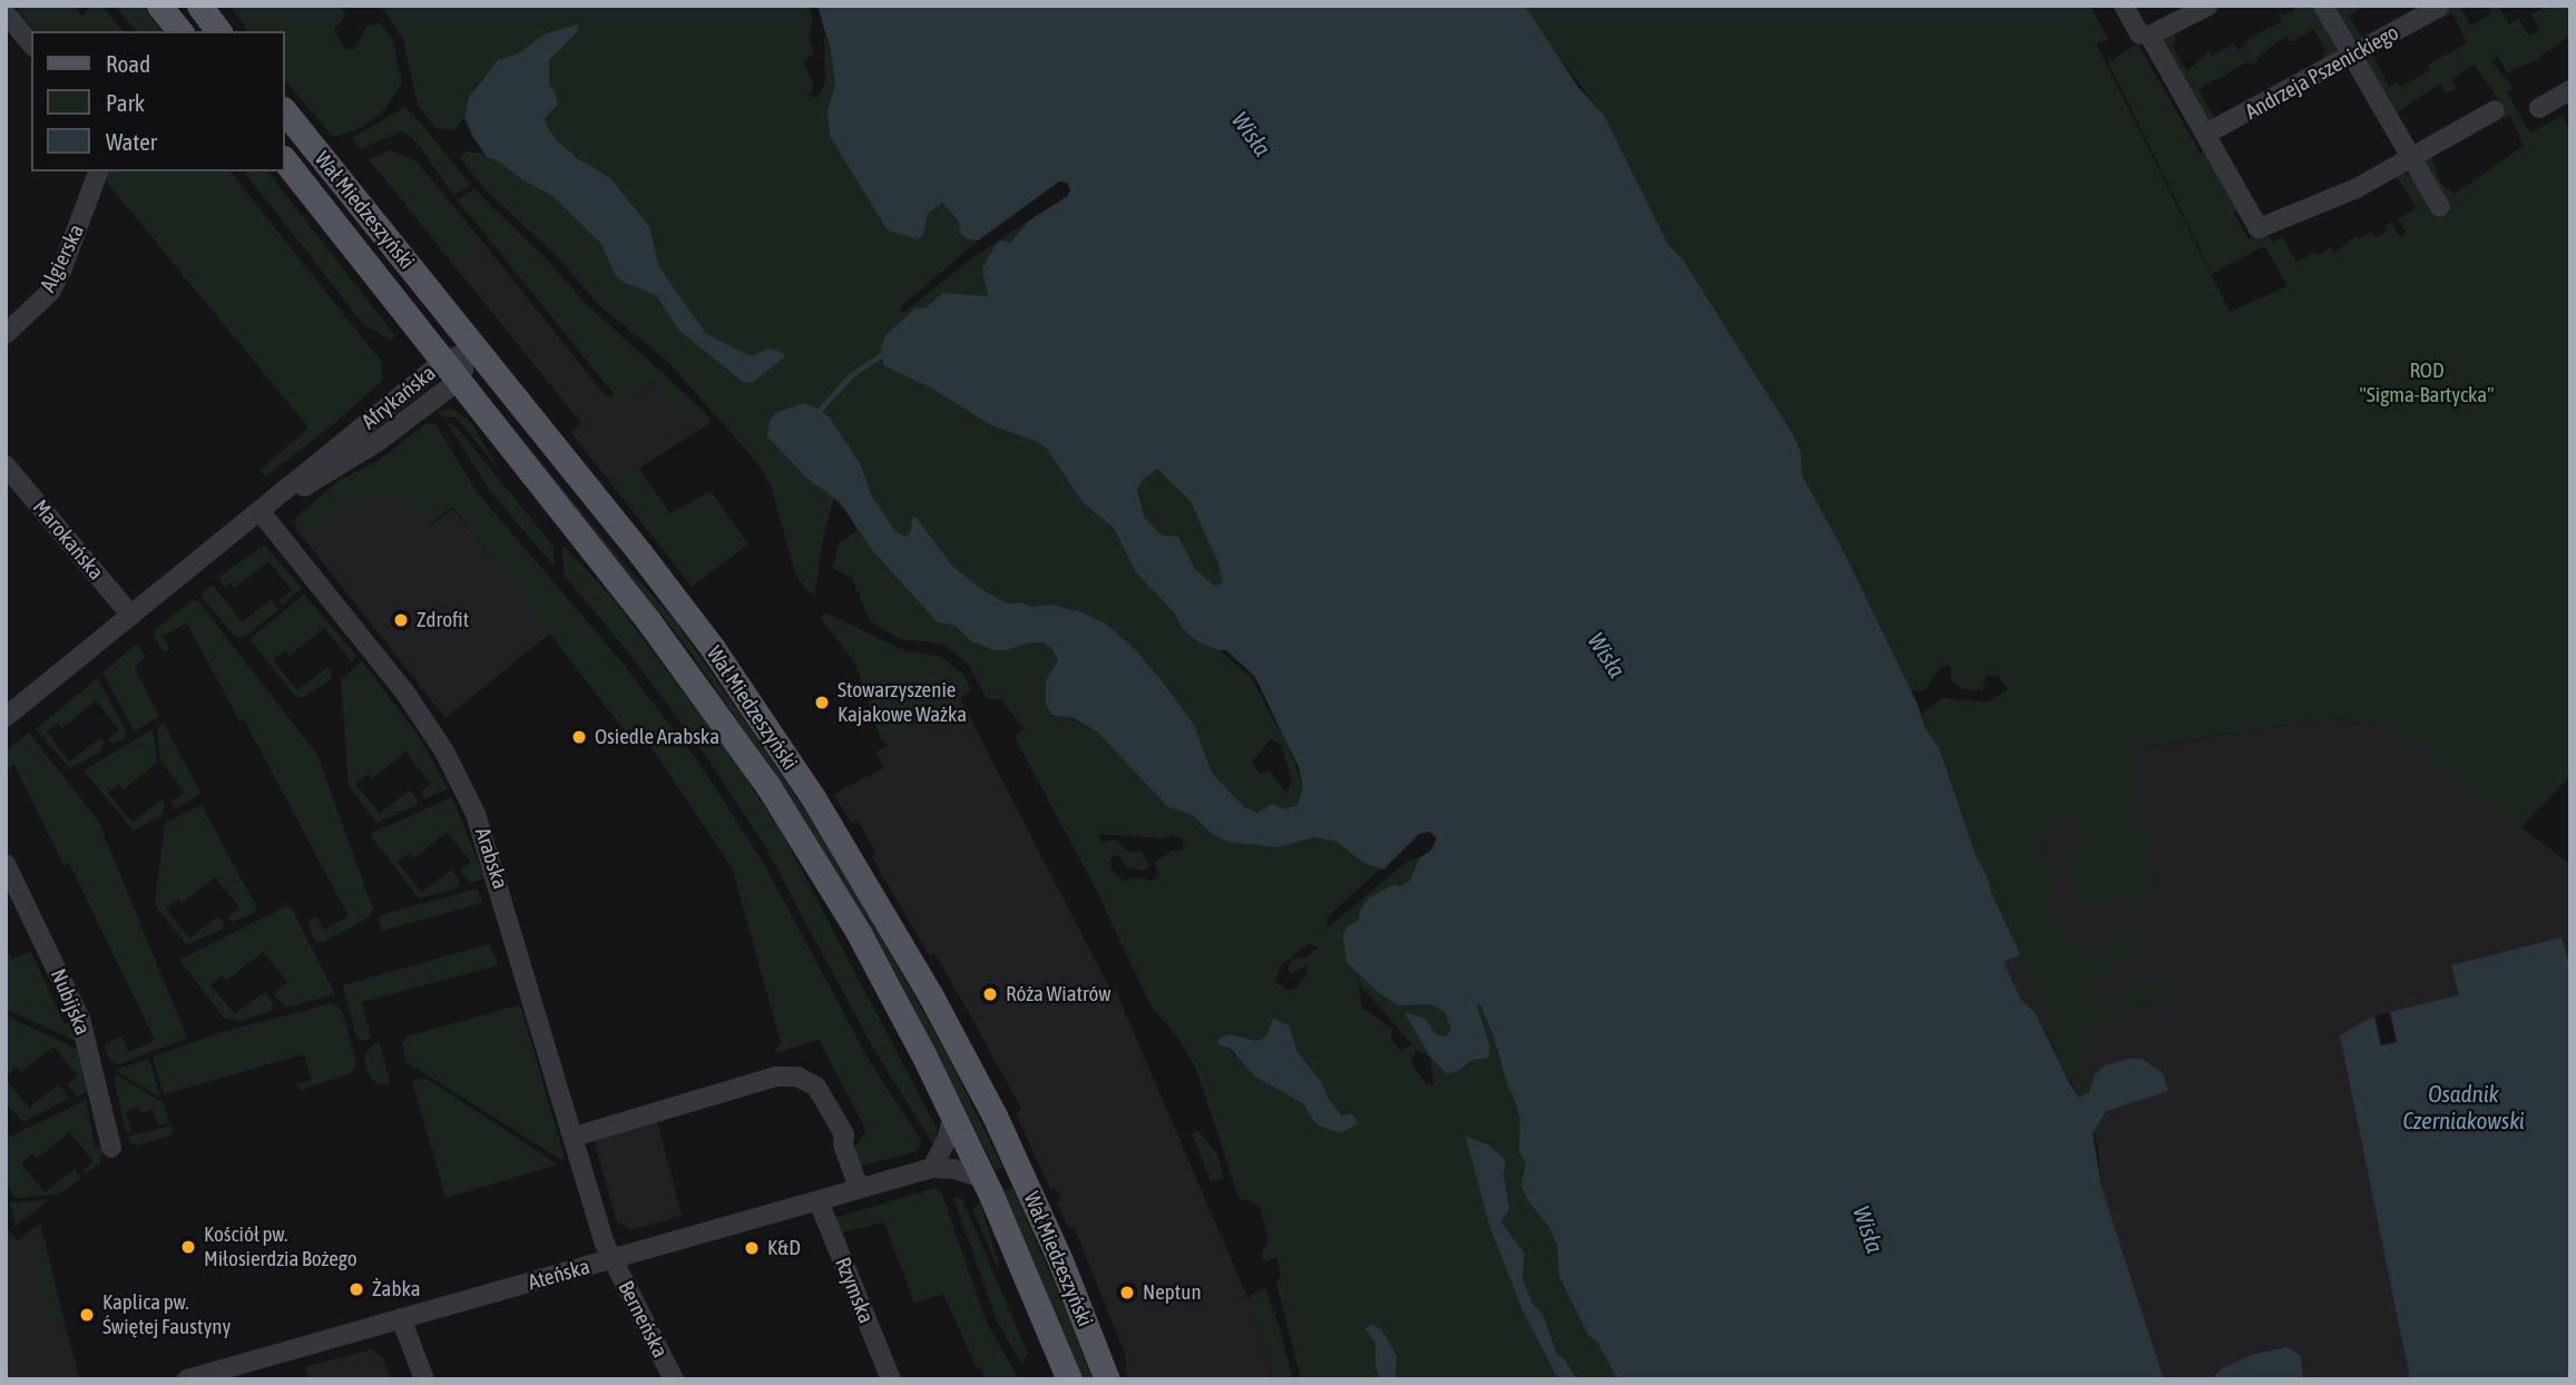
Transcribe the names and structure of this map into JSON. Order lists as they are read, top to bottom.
{
  "streets": {
    "main road": ["Wał Miedzeszyński"],
    "street": [
      "Andrzeja Pszenickiego",
      "Algierska",
      "Afrykańska",
      "Marokańska",
      "Arabska",
      "Nubijska",
      "Ateńska",
      "Rzymska",
      "Berneńska"
    ]
  },
  "crossings": [
    ["Wał Miedzeszyński", "Afrykańska"],
    ["Wał Miedzeszyński", "Ateńska"],
    ["Afrykańska", "Marokańska"],
    ["Afrykańska", "Arabska"],
    ["Arabska", "Ateńska"],
    ["Arabska", "Berneńska"],
    ["Ateńska", "Rzymska"],
    ["Ateńska", "Berneńska"]
  ],
  "water": ["Wisła", "Osadnik Czerniakowski"],
  "parks": ["ROD \"Sigma-Bartycka\""],
  "places": [
    "Zdrofit",
    "Stowarzyszenie Kajakowe Ważka",
    "Osiedle Arabska",
    "Róża Wiatrów",
    "Kościół pw. Miłosierdzia Bożego",
    "K&D",
    "Żabka",
    "Neptun",
    "Kaplica pw. Świętej Faustyny"
  ],
  "legend": ["Road", "Park", "Water"]
}
